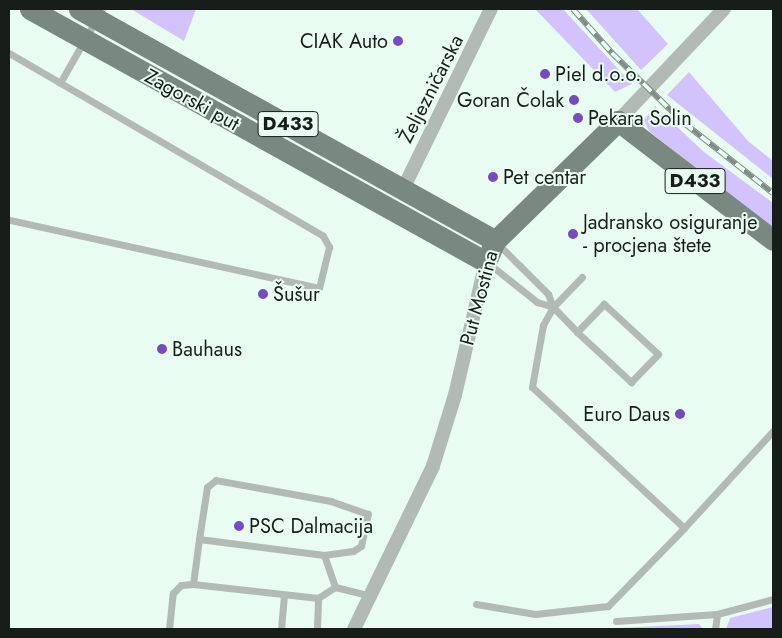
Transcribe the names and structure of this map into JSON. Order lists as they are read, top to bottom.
{
  "streets": {
    "main road": ["Zagorski put", "D433", "Put Mostina"],
    "street": ["Željezničarska"]
  },
  "crossings": [
    ["Željezničarska", "Zagorski put"],
    ["Zagorski put", "Put Mostina"],
    ["D433", "Put Mostina"]
  ],
  "places": [
    "CIAK Auto",
    "Piel d.o.o.",
    "Goran Čolak",
    "Pekara Solin",
    "Pet centar",
    "Jadransko osiguranje - procjena štete",
    "Šušur",
    "Bauhaus",
    "Euro Daus",
    "PSC Dalmacija"
  ]
}
